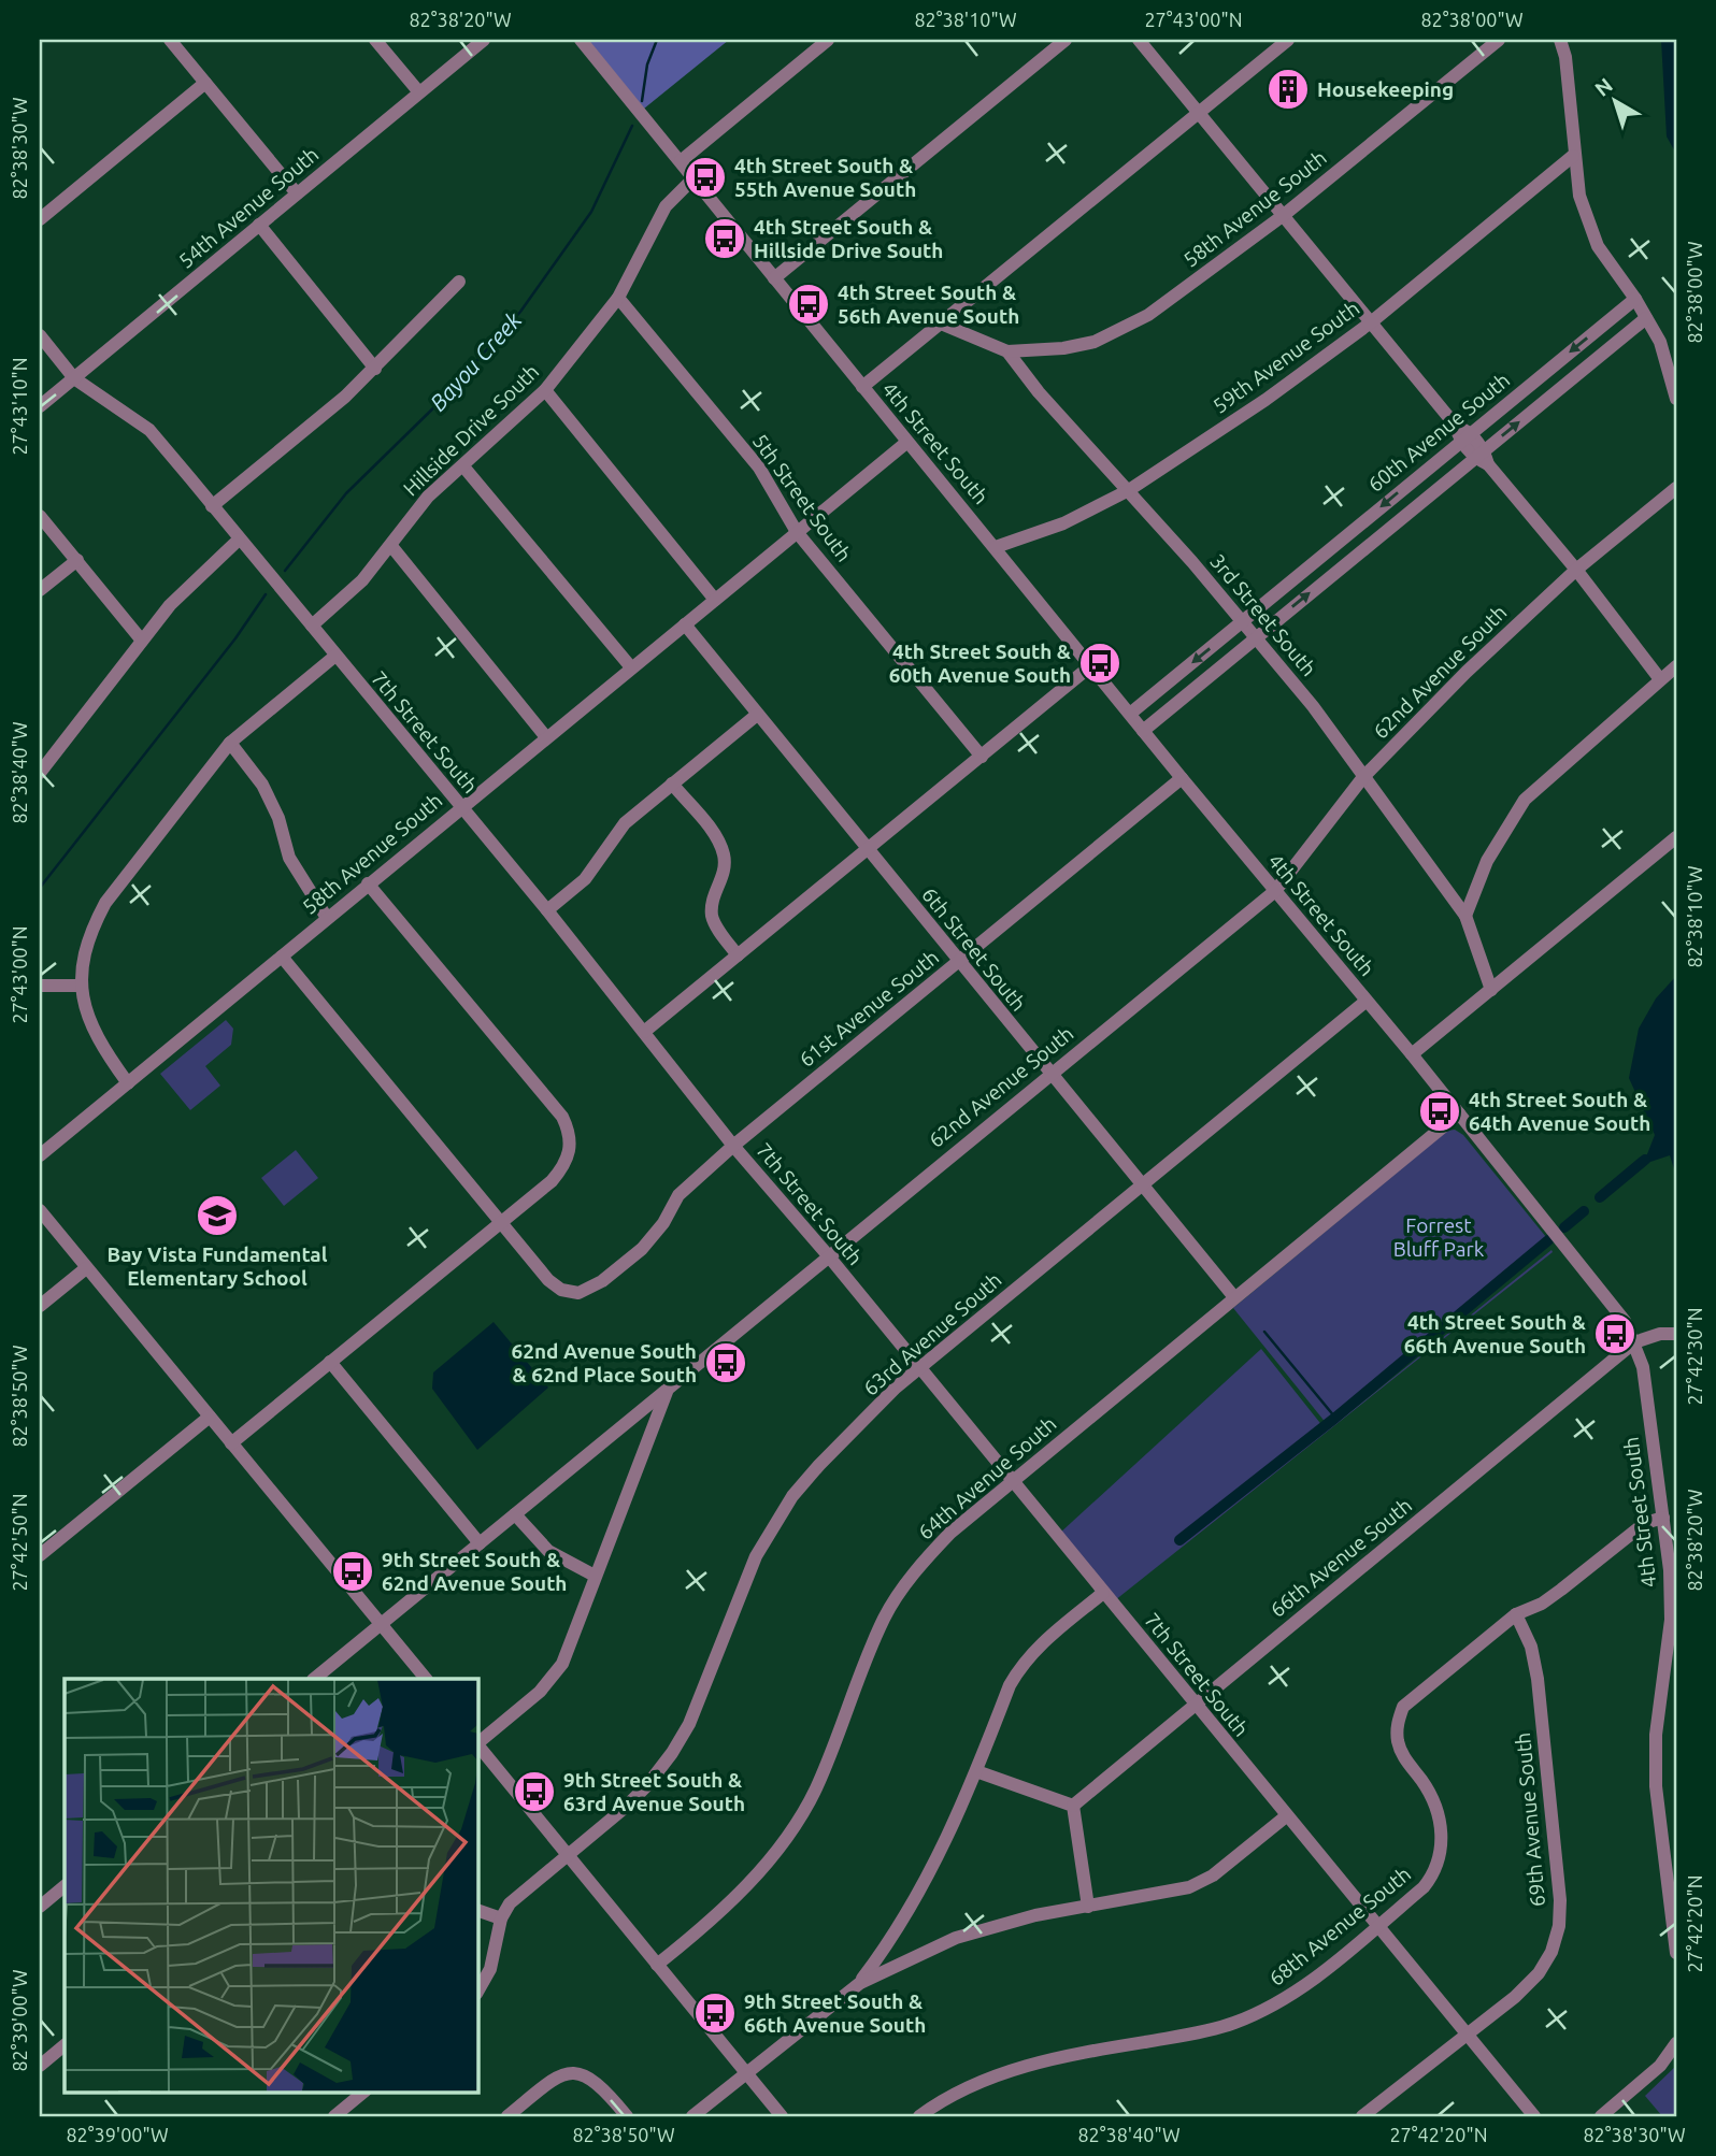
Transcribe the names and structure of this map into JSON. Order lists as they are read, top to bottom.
{
  "streets": {
    "street": [
      "54th Avenue South",
      "58th Avenue South",
      "59th Avenue South",
      "Hillside Drive South",
      "60th Avenue South",
      "4th Street South",
      "5th Street South",
      "3rd Street South",
      "62nd Avenue South",
      "7th Street South",
      "6th Street South",
      "61st Avenue South",
      "63rd Avenue South",
      "64th Avenue South",
      "66th Avenue South",
      "69th Avenue South",
      "68th Avenue South"
    ]
  },
  "crossings": [
    ["54th Avenue South", "7th Street South"],
    ["58th Avenue South", "4th Street South"],
    ["58th Avenue South", "5th Street South"],
    ["58th Avenue South", "3rd Street South"],
    ["58th Avenue South", "7th Street South"],
    ["58th Avenue South", "6th Street South"],
    ["59th Avenue South", "4th Street South"],
    ["59th Avenue South", "3rd Street South"],
    ["Hillside Drive South", "4th Street South"],
    ["Hillside Drive South", "5th Street South"],
    ["Hillside Drive South", "7th Street South"],
    ["60th Avenue South", "4th Street South"],
    ["60th Avenue South", "3rd Street South"],
    ["4th Street South", "62nd Avenue South"],
    ["4th Street South", "61st Avenue South"],
    ["4th Street South", "63rd Avenue South"],
    ["4th Street South", "64th Avenue South"],
    ["4th Street South", "66th Avenue South"],
    ["4th Street South", "68th Avenue South"],
    ["3rd Street South", "62nd Avenue South"],
    ["62nd Avenue South", "7th Street South"],
    ["62nd Avenue South", "6th Street South"],
    ["7th Street South", "61st Avenue South"],
    ["7th Street South", "63rd Avenue South"],
    ["7th Street South", "64th Avenue South"],
    ["7th Street South", "66th Avenue South"],
    ["7th Street South", "69th Avenue South"],
    ["7th Street South", "68th Avenue South"],
    ["6th Street South", "61st Avenue South"],
    ["6th Street South", "63rd Avenue South"],
    ["6th Street South", "64th Avenue South"],
    ["69th Avenue South", "68th Avenue South"]
  ],
  "water": ["Bayou Creek"],
  "parks": ["Forrest Bluff Park"],
  "places": {
    "building": ["Housekeeping"],
    "bus stop": [
      "4th Street South & 55th Avenue South",
      "4th Street South & Hillside Drive South",
      "4th Street South & 56th Avenue South",
      "4th Street South & 60th Avenue South",
      "4th Street South & 64th Avenue South",
      "4th Street South & 66th Avenue South",
      "62nd Avenue South & 62nd Place South",
      "9th Street South & 62nd Avenue South",
      "9th Street South & 63rd Avenue South",
      "9th Street South & 66th Avenue South"
    ],
    "school or university": ["Bay Vista Fundamental Elementary School"]
  },
  "north": "top left",
  "coordinates": [
    "82°38'20\"W",
    "82°38'10\"W",
    "27°43'00\"N",
    "82°38'00\"W",
    "82°38'30\"W",
    "27°43'10\"N",
    "82°38'40\"W",
    "27°42'30\"N",
    "82°38'50\"W",
    "27°42'50\"N",
    "27°42'20\"N",
    "82°39'00\"W"
  ]
}
